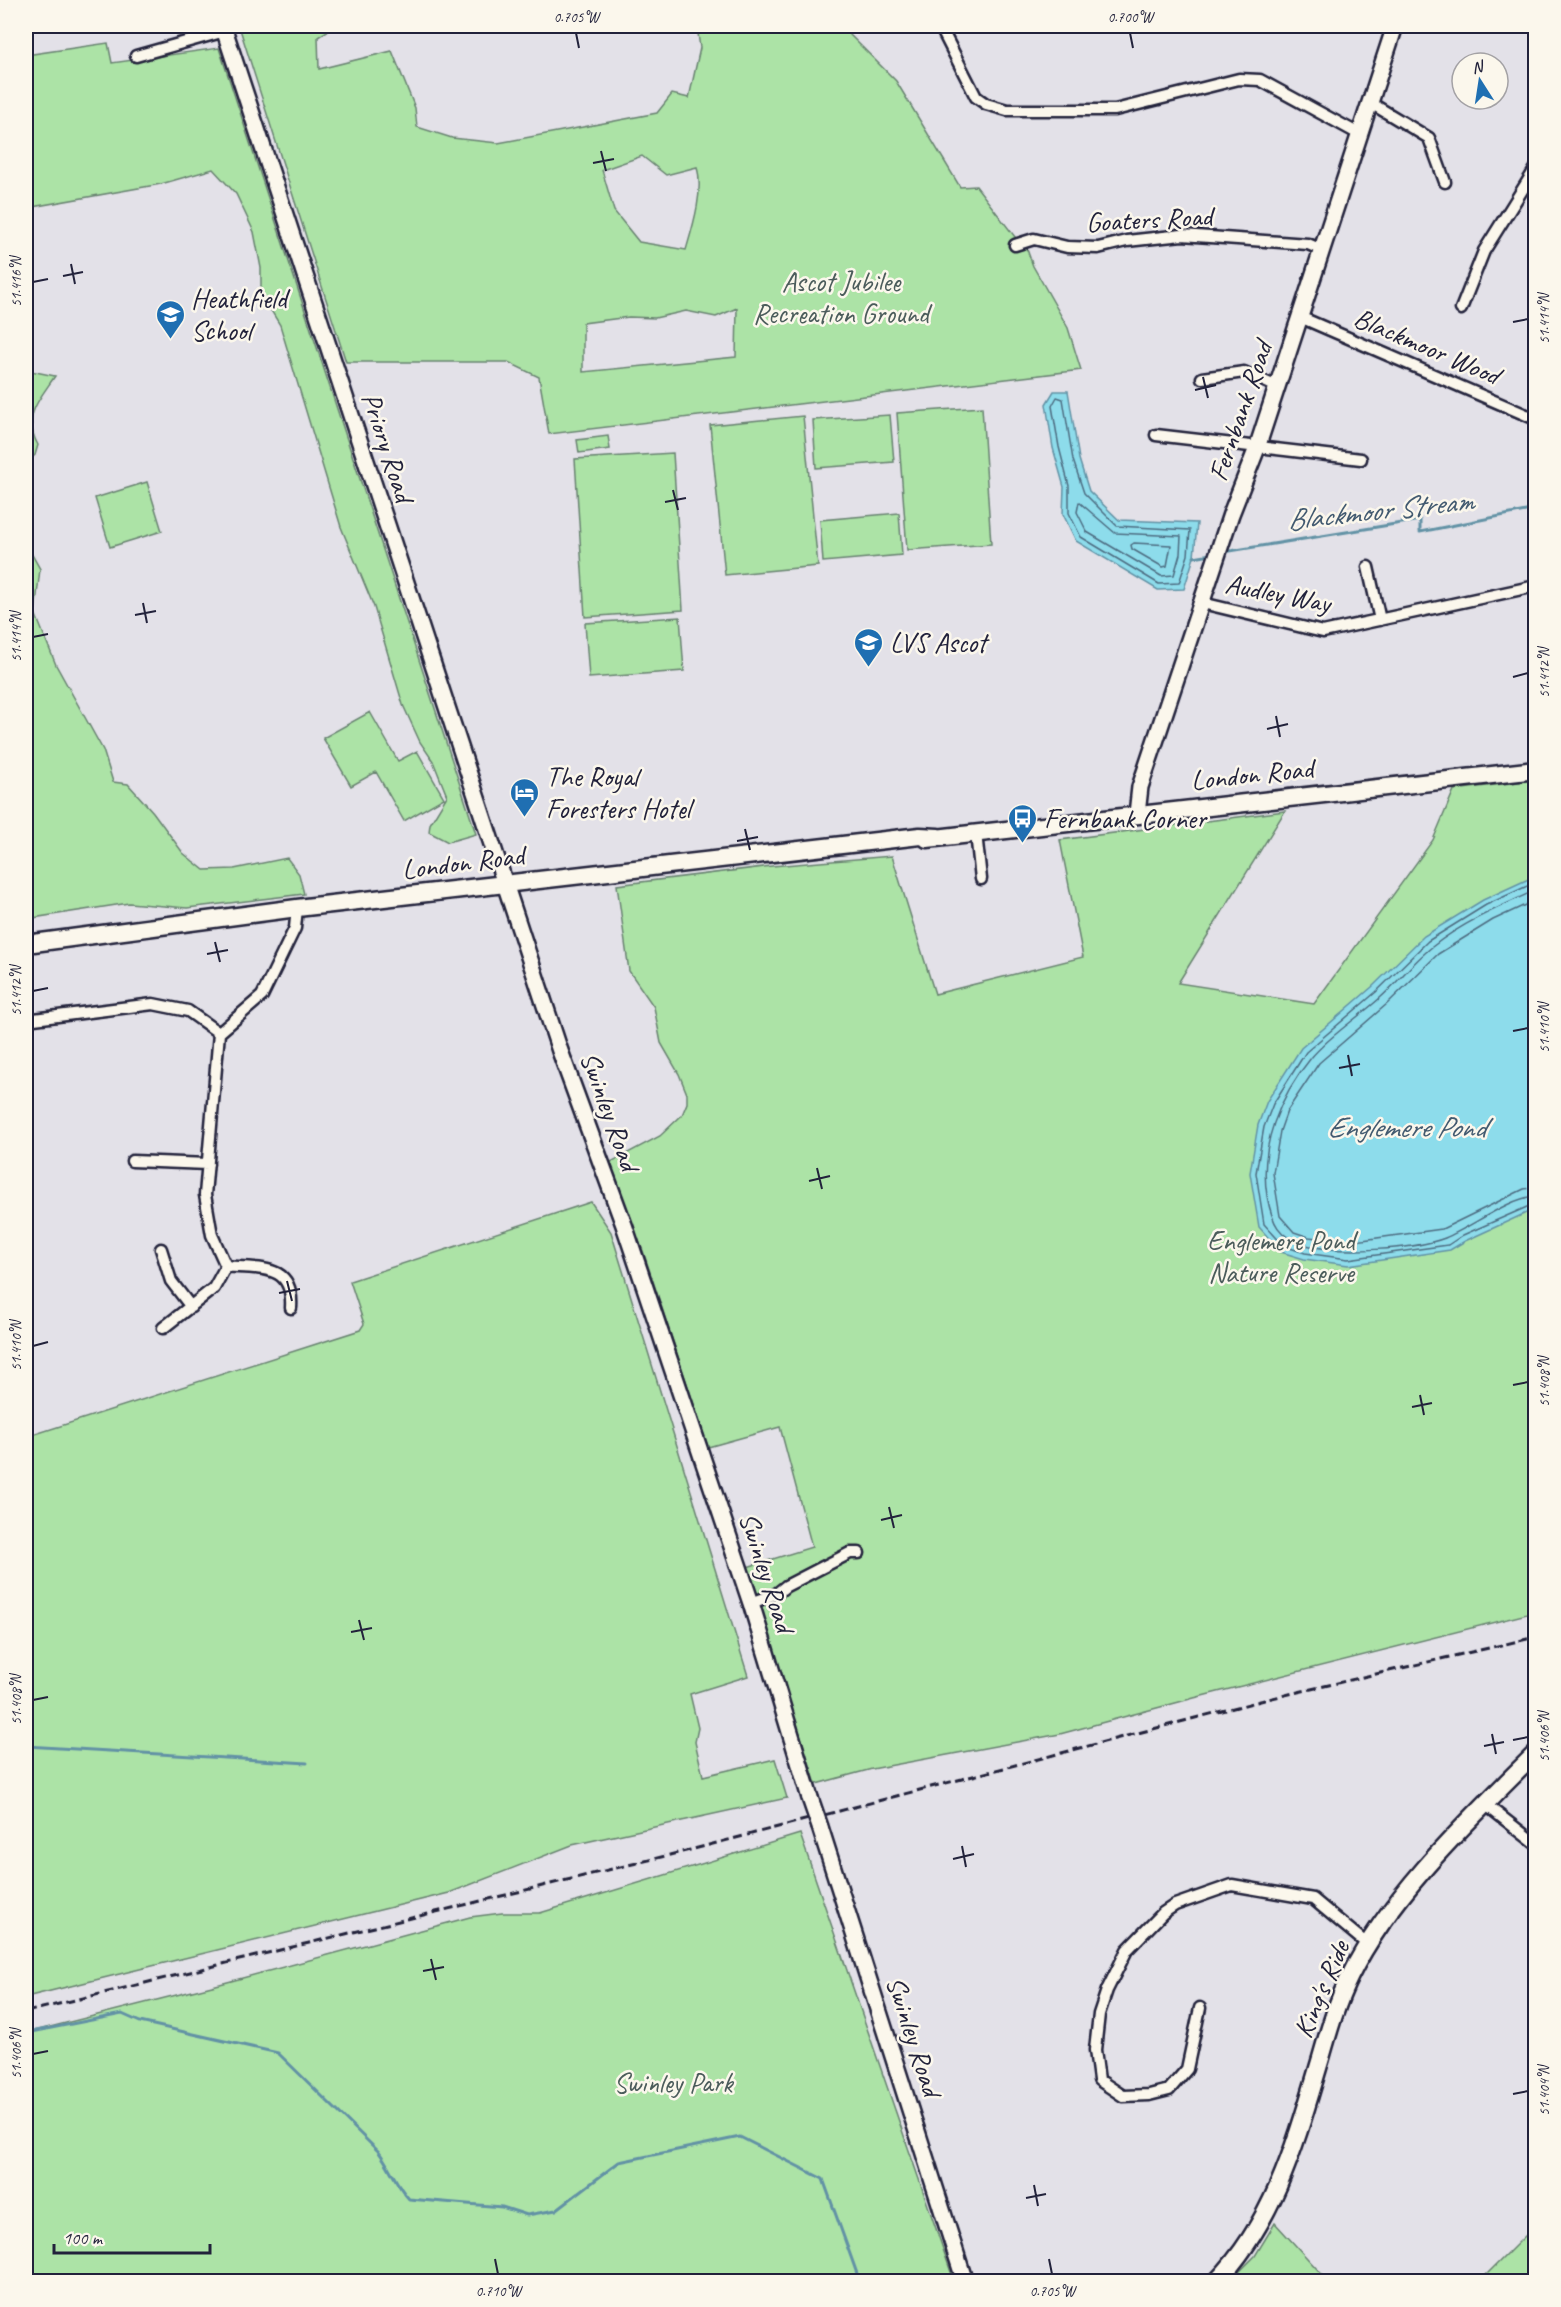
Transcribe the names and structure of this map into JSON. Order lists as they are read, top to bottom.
{
  "streets": {
    "main road": [
      "Fernbank Road",
      "Priory Road",
      "London Road",
      "Swinley Road",
      "King's Ride"
    ],
    "street": ["Goaters Road", "Blackmoor Wood", "Audley Way"]
  },
  "crossings": [
    ["Goaters Road", "Fernbank Road"],
    ["Blackmoor Wood", "Fernbank Road"],
    ["Fernbank Road", "Audley Way"],
    ["Fernbank Road", "London Road"],
    ["Priory Road", "London Road"],
    ["Priory Road", "Swinley Road"],
    ["London Road", "Swinley Road"]
  ],
  "water": ["Blackmoor Stream", "Englemere Pond"],
  "parks": ["Ascot Jubilee Recreation Ground", "Englemere Pond Nature Reserve", "Swinley Park"],
  "places": {
    "school or university": ["Heathfield School", "LVS Ascot"],
    "hotel": ["The Royal Foresters Hotel"],
    "bus stop": ["Fernbank Corner"]
  },
  "scale_bar": "100 m",
  "north": "top",
  "coordinates": [
    "0.705°W",
    "0.700°W",
    "51.416°N",
    "51.414°N",
    "51.412°N",
    "51.410°N",
    "51.408°N",
    "51.406°N",
    "51.404°N",
    "0.710°W"
  ]
}
